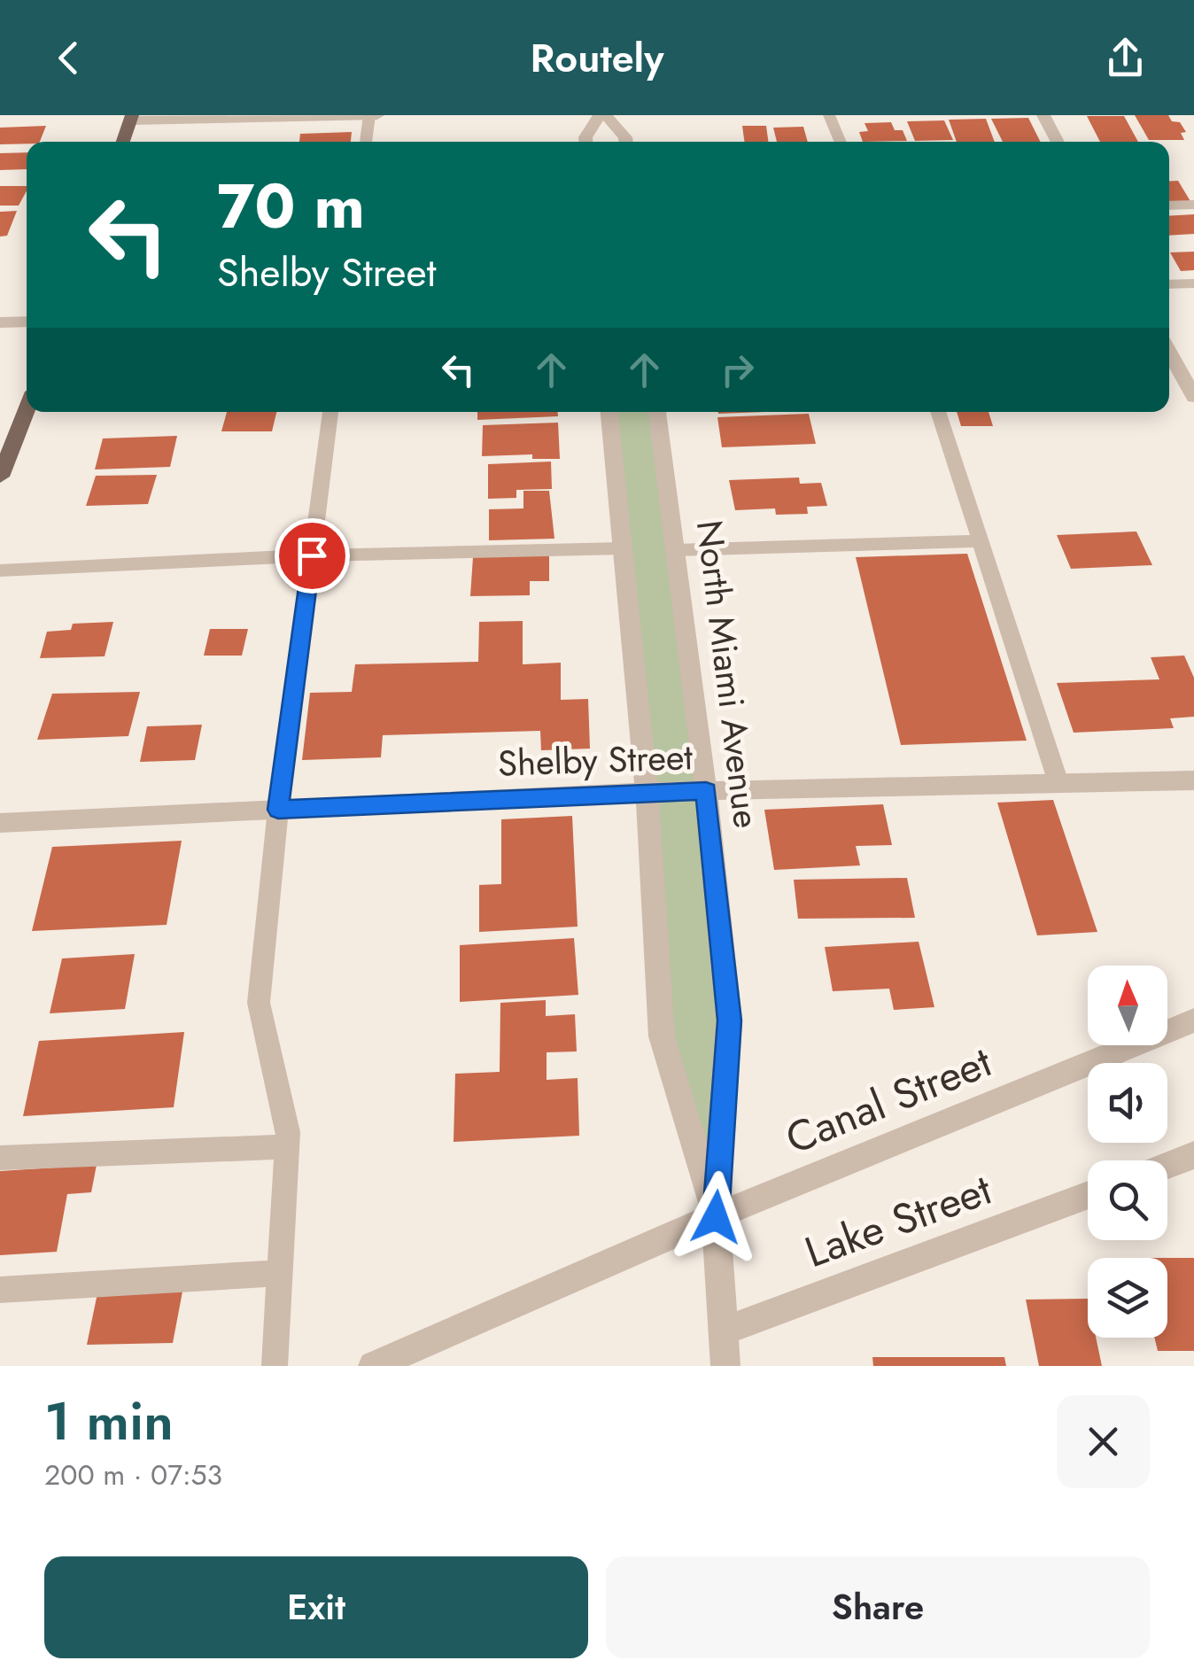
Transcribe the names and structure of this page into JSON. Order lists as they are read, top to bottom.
{
  "streets": {
    "street": [
      "North Miami Avenue",
      "Shelby Street",
      "Canal Street",
      "Lake Street"
    ]
  },
  "crossings": [
    ["North Miami Avenue", "Shelby Street"],
    ["North Miami Avenue", "Canal Street"],
    ["North Miami Avenue", "Lake Street"]
  ],
  "north": "top",
  "page": {
    "header": "Routely",
    "turn": ["70 m", "Shelby Street"],
    "heading": ["1 min", "200 m · 07:53"],
    "buttons": ["Exit", "Share"]
  }
}
